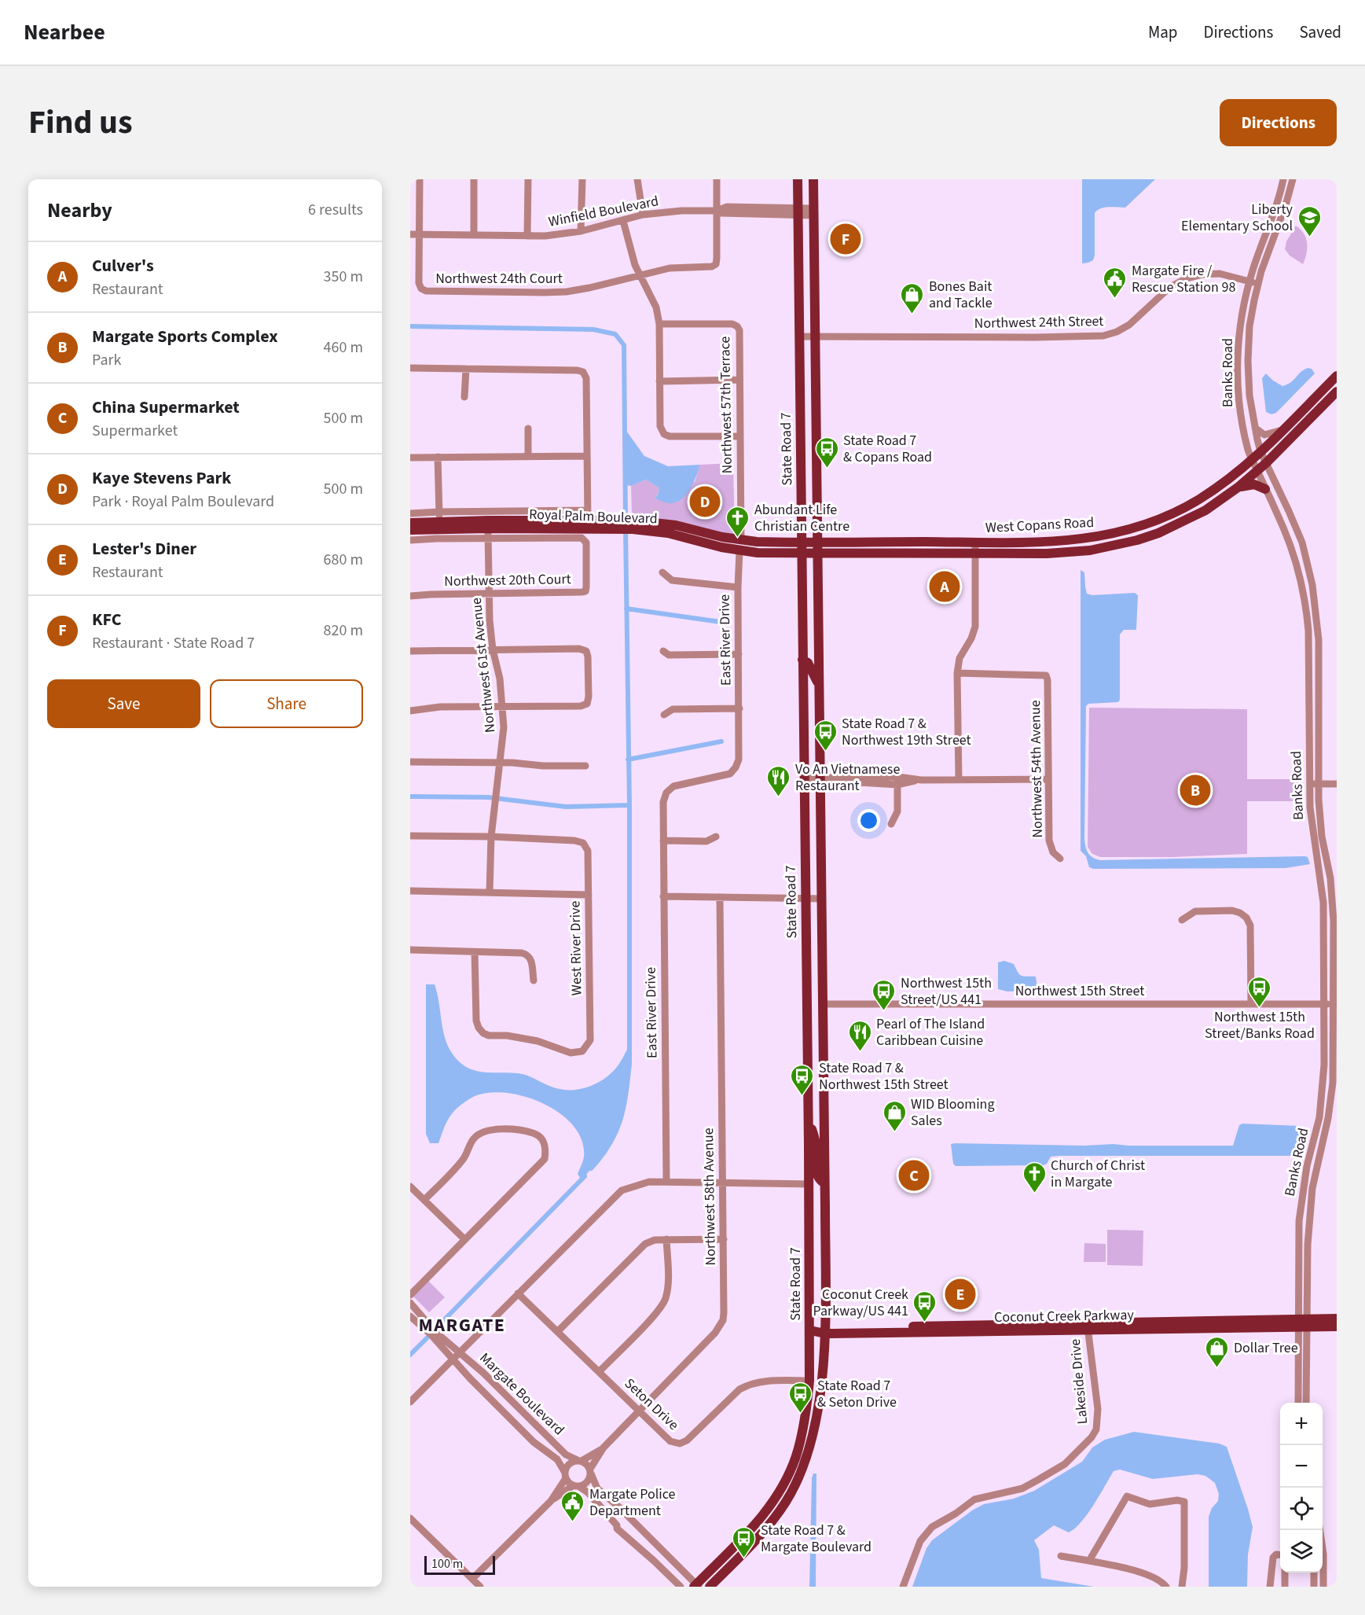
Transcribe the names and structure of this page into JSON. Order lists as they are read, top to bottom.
{
  "streets": {
    "main road": [
      "State Road 7",
      "Royal Palm Boulevard",
      "West Copans Road",
      "Coconut Creek Parkway"
    ],
    "street": [
      "Winfield Boulevard",
      "Northwest 24th Court",
      "Northwest 24th Street",
      "Banks Road",
      "Northwest 57th Terrace",
      "Northwest 20th Court",
      "East River Drive",
      "Northwest 61st Avenue",
      "Northwest 54th Avenue",
      "West River Drive",
      "Northwest 15th Street",
      "Northwest 58th Avenue",
      "Lakeside Drive",
      "Margate Boulevard",
      "Seton Drive"
    ]
  },
  "crossings": [
    ["Winfield Boulevard", "Northwest 24th Court"],
    ["Winfield Boulevard", "State Road 7"],
    ["Northwest 24th Street", "Banks Road"],
    ["Northwest 24th Street", "State Road 7"],
    ["Banks Road", "West Copans Road"],
    ["Banks Road", "Northwest 15th Street"],
    ["Banks Road", "Coconut Creek Parkway"],
    ["Northwest 57th Terrace", "Royal Palm Boulevard"],
    ["State Road 7", "Royal Palm Boulevard"],
    ["State Road 7", "West Copans Road"],
    ["State Road 7", "Northwest 15th Street"],
    ["State Road 7", "Coconut Creek Parkway"],
    ["State Road 7", "Seton Drive"],
    ["Royal Palm Boulevard", "West Copans Road"],
    ["Royal Palm Boulevard", "Northwest 20th Court"],
    ["Royal Palm Boulevard", "East River Drive"],
    ["Royal Palm Boulevard", "Northwest 61st Avenue"],
    ["Northwest 20th Court", "Northwest 61st Avenue"],
    ["Northwest 61st Avenue", "West River Drive"],
    ["Northwest 58th Avenue", "Margate Boulevard"],
    ["Northwest 58th Avenue", "Seton Drive"],
    ["Coconut Creek Parkway", "Lakeside Drive"]
  ],
  "districts": ["MARGATE"],
  "places": {
    "school or university": ["Liberty Elementary School"],
    "public building": ["Margate Fire / Rescue Station 98", "Margate Police Department"],
    "shop": ["Bones Bait and Tackle", "WID Blooming Sales", "Dollar Tree"],
    "bus stop": [
      "State Road 7 & Copans Road",
      "State Road 7 & Northwest 19th Street",
      "Northwest 15th Street/Banks Road",
      "Northwest 15th Street/US 441",
      "State Road 7 & Northwest 15th Street",
      "Coconut Creek Parkway/US 441",
      "State Road 7 & Seton Drive",
      "State Road 7 & Margate Boulevard"
    ],
    "church": ["Abundant Life Christian Centre", "Church of Christ in Margate"],
    "restaurant": ["Vo An Vietnamese Restaurant", "Pearl of The Island Caribbean Cuisine"]
  },
  "scale_bar": "100 m",
  "page": {
    "header": "Nearbee",
    "nav": ["Map", "Directions", "Saved"],
    "title": "Find us",
    "buttons": [
      "Directions",
      ["Save", "Share"]
    ],
    "heading": ["Nearby", "6 results"],
    "pins": [
      "F",
      "D",
      "A",
      "B",
      "C",
      "E"
    ],
    "list": [
      {
        "mark": "A",
        "name": "Culver's",
        "note": "Restaurant",
        "value": "350 m"
      },
      {
        "mark": "B",
        "name": "Margate Sports Complex",
        "note": "Park",
        "value": "460 m"
      },
      {
        "mark": "C",
        "name": "China Supermarket",
        "note": "Supermarket",
        "value": "500 m"
      },
      {
        "mark": "D",
        "name": "Kaye Stevens Park",
        "note": "Park · Royal Palm Boulevard",
        "value": "500 m"
      },
      {
        "mark": "E",
        "name": "Lester's Diner",
        "note": "Restaurant",
        "value": "680 m"
      },
      {
        "mark": "F",
        "name": "KFC",
        "note": "Restaurant · State Road 7",
        "value": "820 m"
      }
    ],
    "map_buttons": ["+", "−"],
    "scale": "100 m"
  }
}
